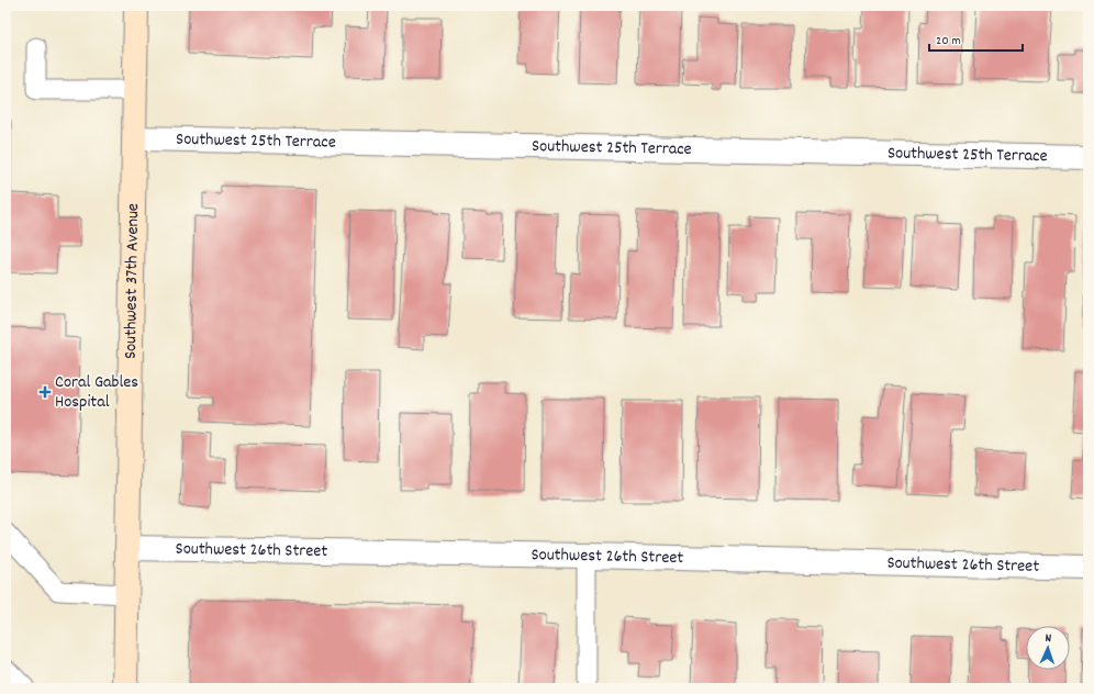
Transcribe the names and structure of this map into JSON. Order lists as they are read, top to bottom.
{
  "streets": {
    "main road": ["Southwest 37th Avenue"],
    "street": ["Southwest 25th Terrace", "Southwest 26th Street"]
  },
  "crossings": [
    ["Southwest 25th Terrace", "Southwest 37th Avenue"],
    ["Southwest 37th Avenue", "Southwest 26th Street"]
  ],
  "places": {
    "health": ["Coral Gables Hospital"]
  },
  "scale_bar": "20 m",
  "north": "top"
}
